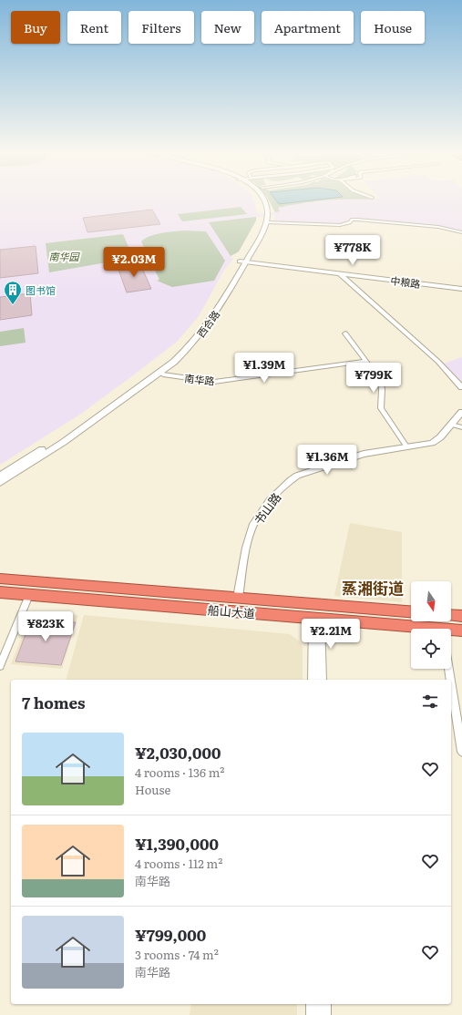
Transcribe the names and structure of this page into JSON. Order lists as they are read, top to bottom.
{
  "streets": {
    "highway": ["船山大道"],
    "main road": ["西合路"],
    "street": ["中粮路", "南华路", "书山路"]
  },
  "crossings": [
    ["中粮路", "西合路"],
    ["书山路", "船山大道"]
  ],
  "districts": ["蒸湘街道"],
  "parks": ["南华园"],
  "places": {
    "building": ["图书馆"]
  },
  "north": "bottom",
  "page": {
    "chip": [
      "Buy",
      "Rent",
      "Filters",
      "New",
      "Apartment",
      "House"
    ],
    "price": [
      "¥778K",
      "¥2.03M",
      "¥1.39M",
      "¥799K",
      "¥1.36M",
      "¥823K",
      "¥2.21M"
    ],
    "heading": "7 homes",
    "list": [
      {
        "name": "¥2,030,000",
        "note": "4 rooms · 136 m² · House"
      },
      {
        "name": "¥1,390,000",
        "note": "4 rooms · 112 m² · 南华路"
      },
      {
        "name": "¥799,000",
        "note": "3 rooms · 74 m² · 南华路"
      }
    ]
  }
}
